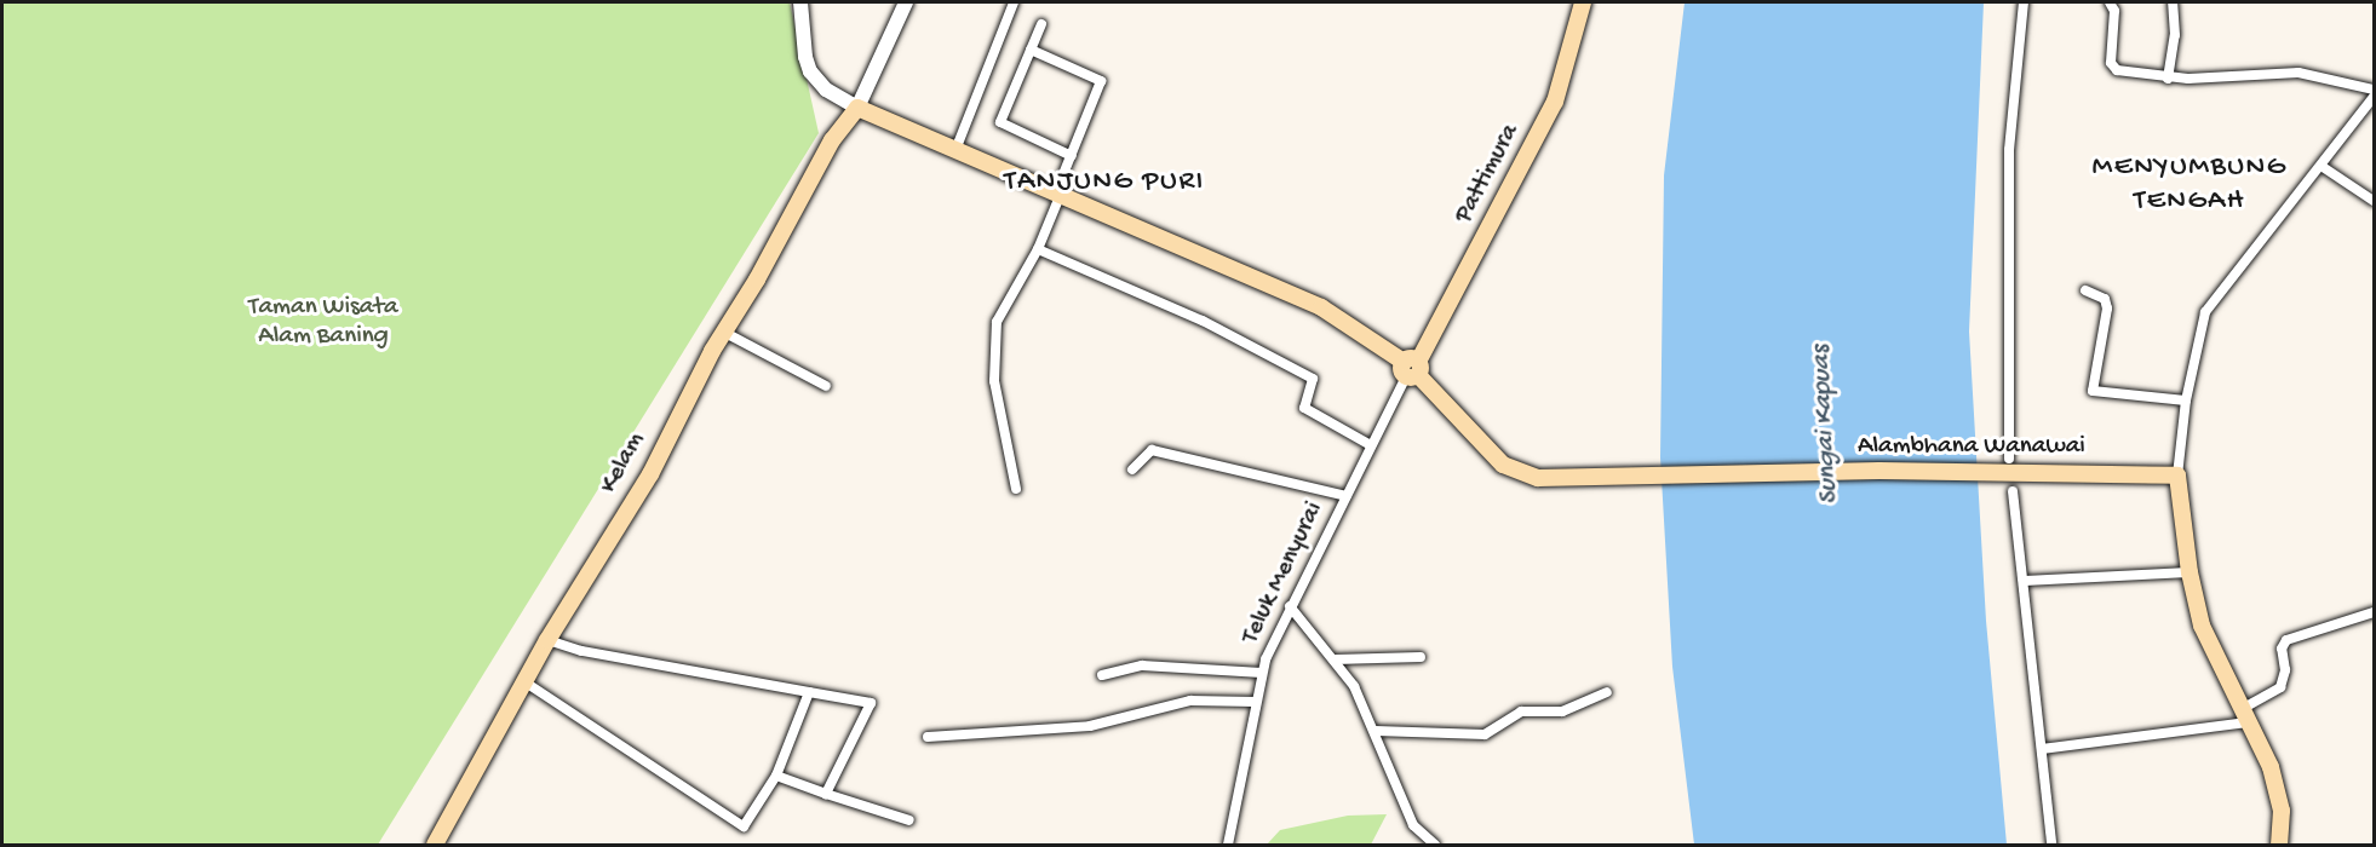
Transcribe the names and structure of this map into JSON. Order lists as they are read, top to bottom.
{
  "streets": {
    "main road": ["Pattimura", "Alambhana Wanawai", "Kelam"],
    "street": ["Teluk Menyurai"]
  },
  "crossings": [
    ["Pattimura", "Alambhana Wanawai"],
    ["Pattimura", "Teluk Menyurai"],
    ["Alambhana Wanawai", "Kelam"],
    ["Alambhana Wanawai", "Teluk Menyurai"]
  ],
  "districts": ["MENYUMBUNG TENGAH", "TANJUNG PURI"],
  "water": ["Sungai Kapuas"],
  "parks": ["Taman Wisata Alam Baning"]
}
